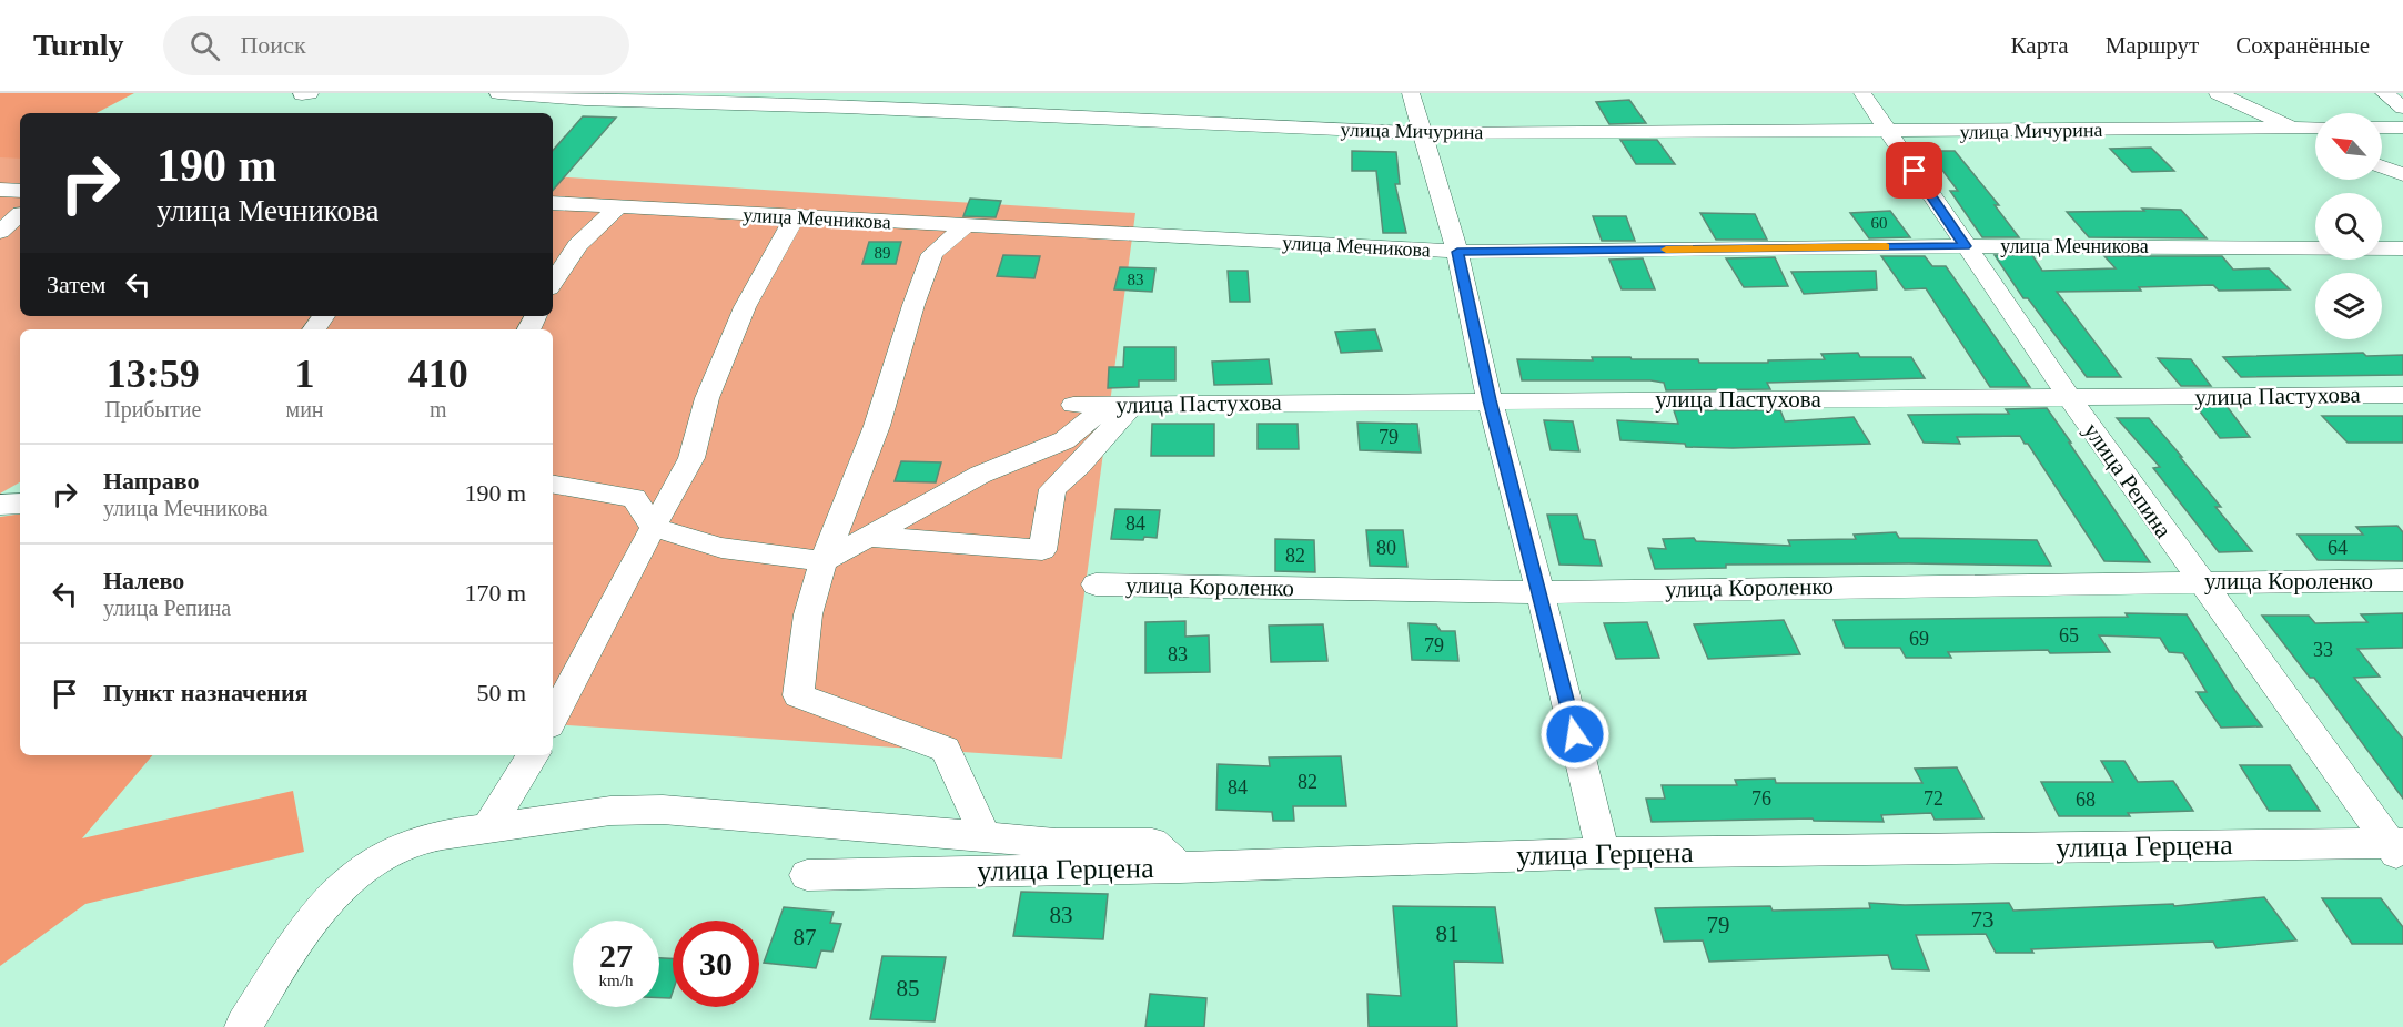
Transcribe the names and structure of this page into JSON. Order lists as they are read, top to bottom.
{
  "streets": {
    "street": [
      "улица Мичурина",
      "улица Мечникова",
      "улица Пастухова",
      "улица Репина",
      "улица Короленко",
      "улица Герцена"
    ]
  },
  "crossings": [
    ["улица Мичурина", "улица Репина"],
    ["улица Мечникова", "улица Репина"],
    ["улица Пастухова", "улица Репина"],
    ["улица Репина", "улица Короленко"],
    ["улица Репина", "улица Герцена"]
  ],
  "house_numbers": [
    "60",
    "89",
    "83",
    "79",
    "84",
    "80",
    "64",
    "82",
    "65",
    "69",
    "79",
    "33",
    "83",
    "82",
    "84",
    "76",
    "72",
    "68",
    "83",
    "73",
    "79",
    "81",
    "87",
    "85"
  ],
  "north": "top left",
  "page": {
    "header": "Turnly",
    "search": "Поиск",
    "nav": ["Карта", "Маршрут", "Сохранённые"],
    "turn": ["190 m", "улица Мечникова"],
    "then": "Затем",
    "eta": [
      "13:59",
      "Прибытие",
      "1",
      "мин",
      "410",
      "m"
    ],
    "list": [
      {
        "name": "Направо",
        "note": "улица Мечникова",
        "value": "190 m"
      },
      {
        "name": "Налево",
        "note": "улица Репина",
        "value": "170 m"
      },
      {
        "name": "Пункт назначения",
        "value": "50 m"
      }
    ],
    "speed": "27 km/h",
    "limit": "30"
  }
}
